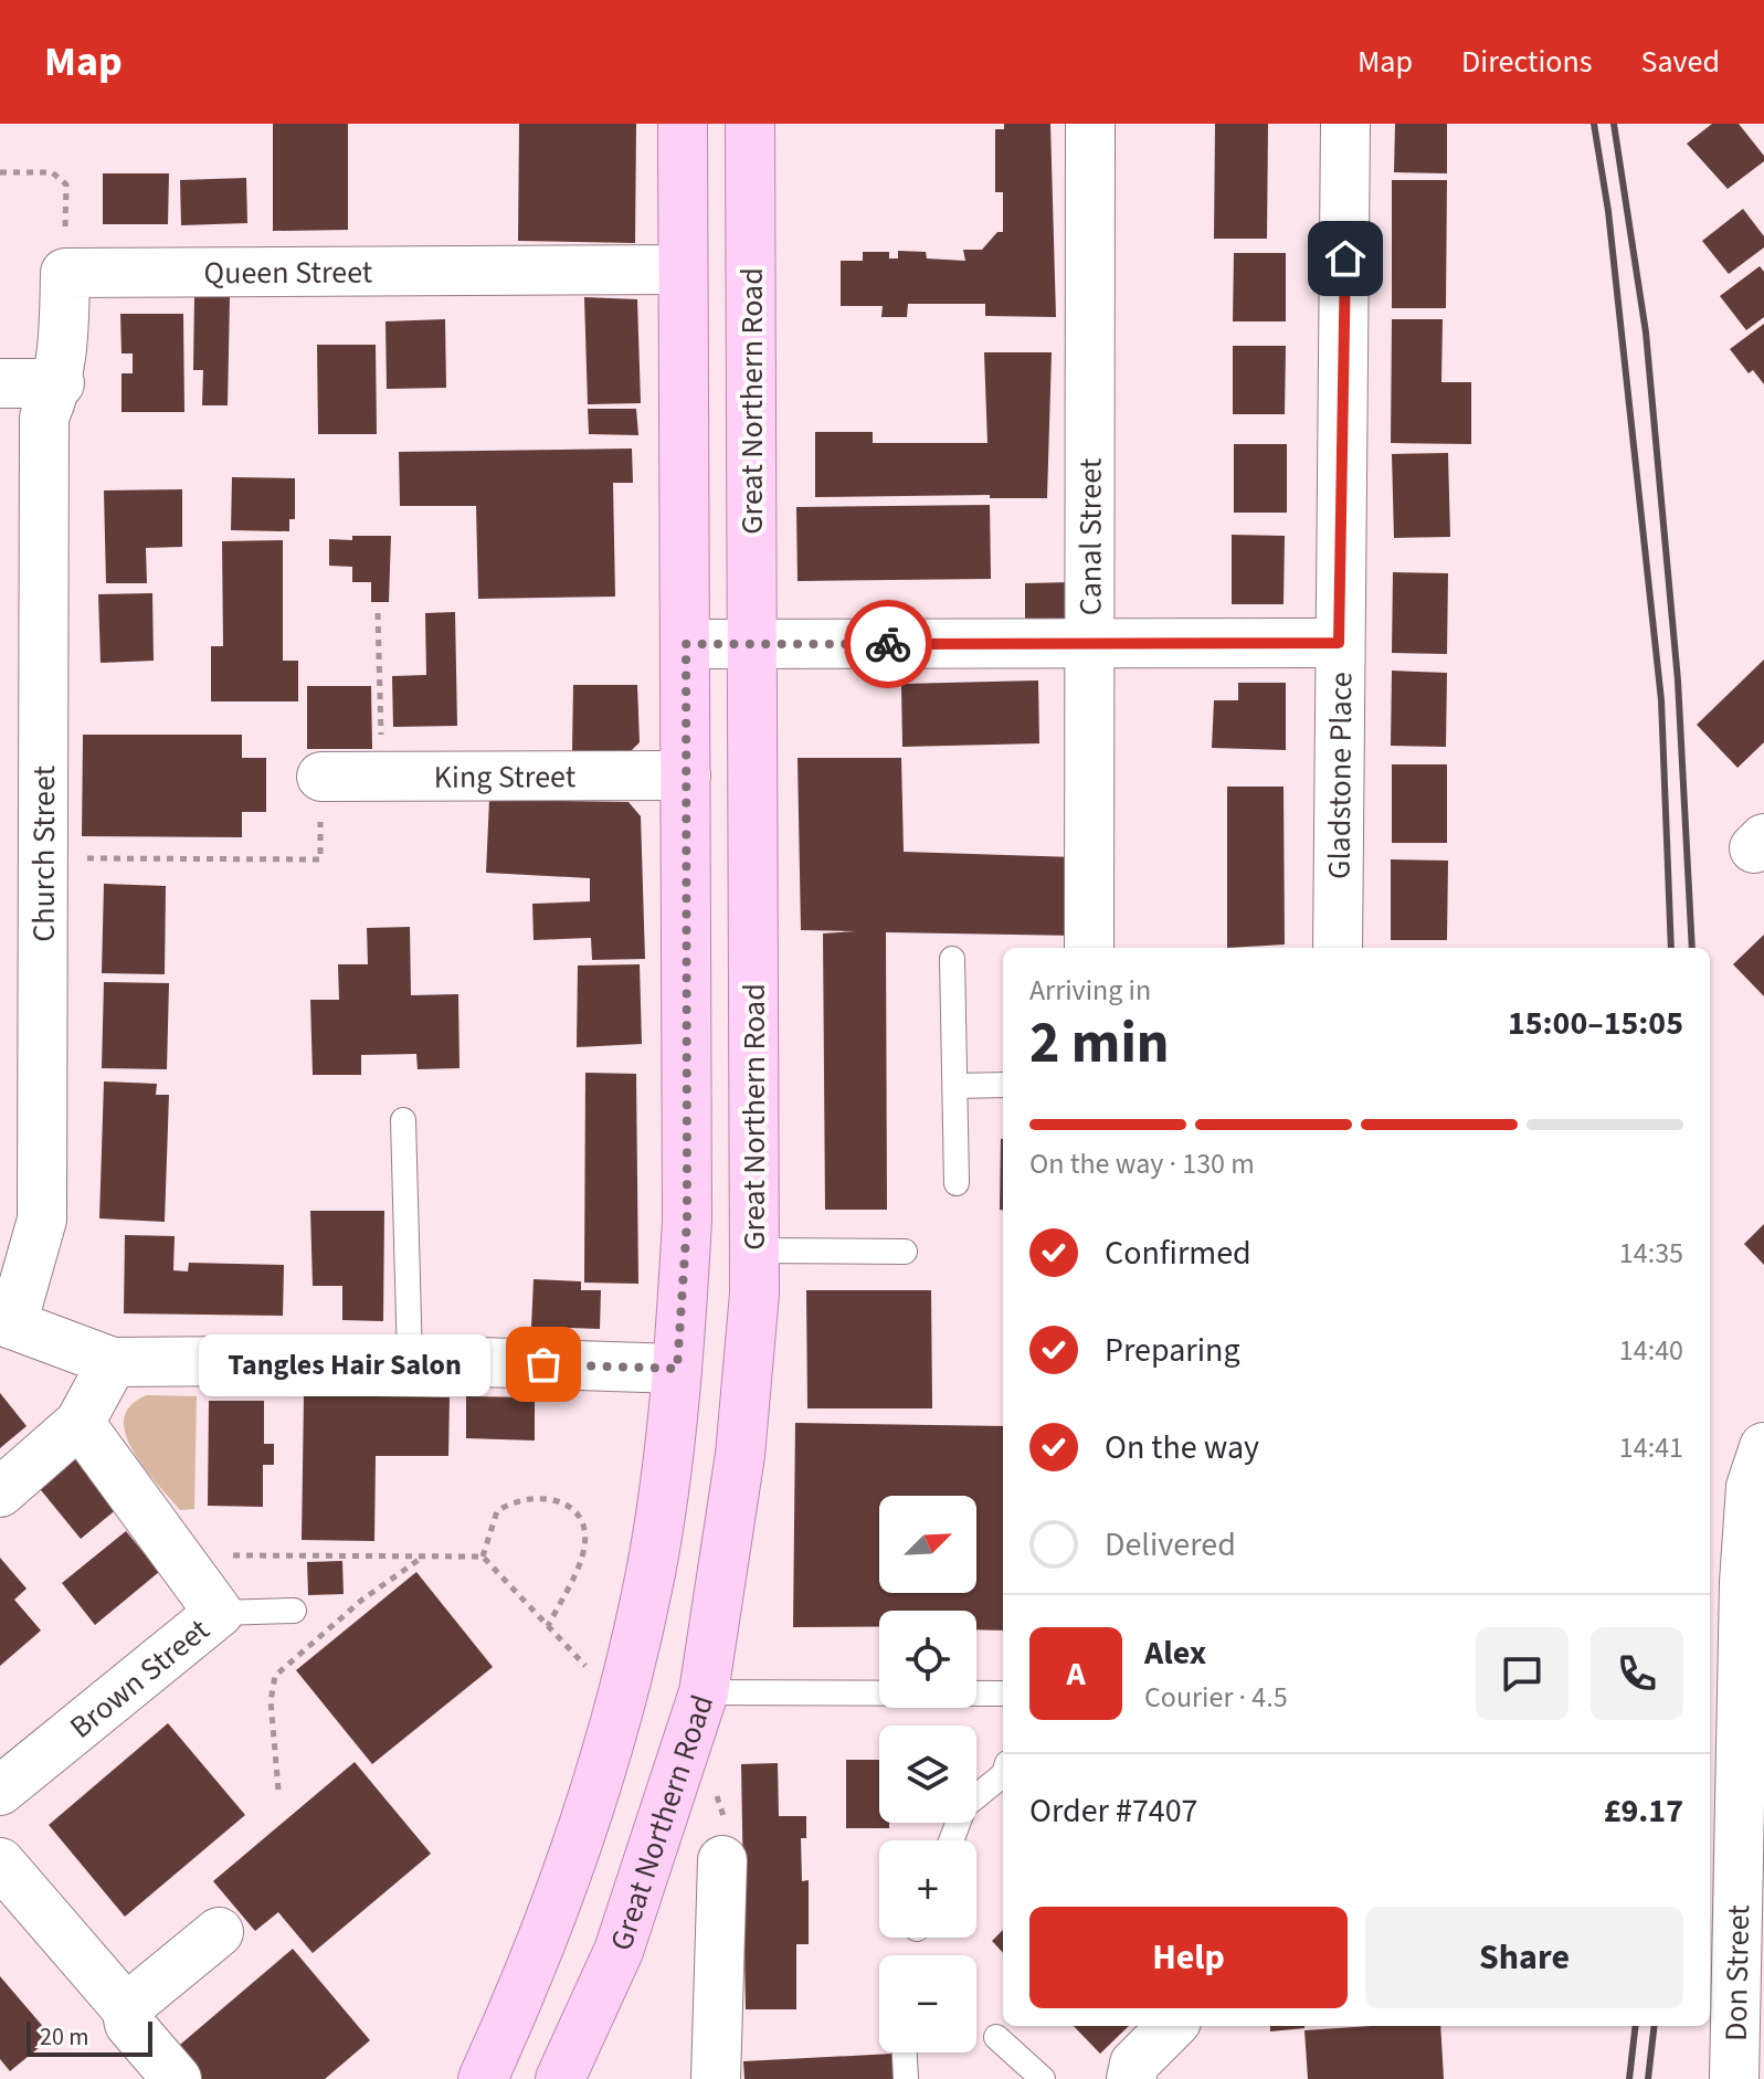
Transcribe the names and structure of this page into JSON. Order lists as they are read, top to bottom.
{
  "streets": {
    "main road": ["Great Northern Road"],
    "street": [
      "Queen Street",
      "Canal Street",
      "King Street",
      "Gladstone Place",
      "Church Street",
      "Brown Street",
      "Don Street"
    ]
  },
  "places": ["Tangles Hair Salon"],
  "scale_bar": "20 m",
  "north": "top right",
  "page": {
    "header": "Map",
    "nav": ["Map", "Directions", "Saved"],
    "heading": ["2 min", "Arriving in", "15:00–15:05"],
    "panel": [
      "Alex",
      "Courier · 4.5",
      "Order #7407",
      "£9.17"
    ],
    "bar": "On the way · 130 m",
    "list": [
      ["Confirmed", "14:35"],
      ["Preparing", "14:40"],
      ["On the way", "14:41"],
      "Delivered"
    ],
    "bubble": "Tangles Hair Salon",
    "map_buttons": ["+", "−"],
    "round": "A",
    "buttons": ["Help", "Share"],
    "scale": "20 m"
  }
}
